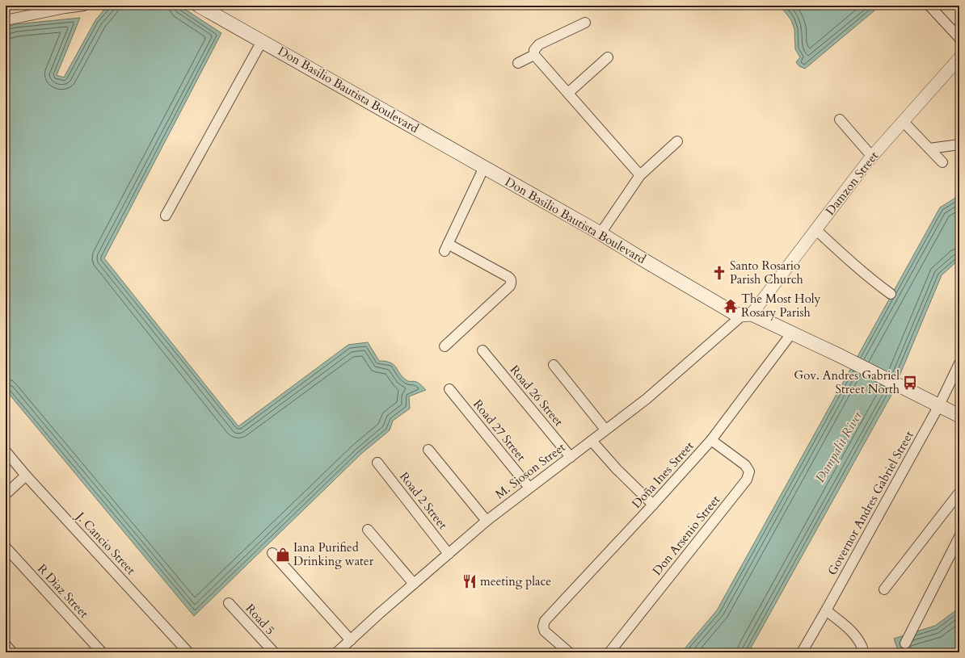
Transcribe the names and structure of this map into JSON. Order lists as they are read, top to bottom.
{
  "streets": {
    "main road": ["Don Basilio Bautista Boulevard"],
    "street": [
      "Damzon Street",
      "Road 26 Street",
      "Road 27 Street",
      "M. Sioson Street",
      "Doña Ines Street",
      "Road 2 Street",
      "Governor Andres Gabriel Street",
      "Don Arsenio Street",
      "J. Cancio Street",
      "R Diaz Street",
      "Road 5"
    ]
  },
  "crossings": [
    ["Don Basilio Bautista Boulevard", "Damzon Street"],
    ["Don Basilio Bautista Boulevard", "M. Sioson Street"],
    ["Don Basilio Bautista Boulevard", "Doña Ines Street"],
    ["Don Basilio Bautista Boulevard", "Governor Andres Gabriel Street"],
    ["Damzon Street", "M. Sioson Street"],
    ["Road 26 Street", "M. Sioson Street"],
    ["Road 27 Street", "M. Sioson Street"],
    ["M. Sioson Street", "Road 2 Street"],
    ["Doña Ines Street", "Don Arsenio Street"]
  ],
  "water": ["Dampalit River"],
  "places": {
    "church": ["Santo Rosario Parish Church"],
    "temple": ["The Most Holy Rosary Parish"],
    "bus stop": ["Gov. Andres Gabriel Street North"],
    "shop": ["Iana Purified Drinking water"],
    "restaurant": ["meeting place"]
  }
}
